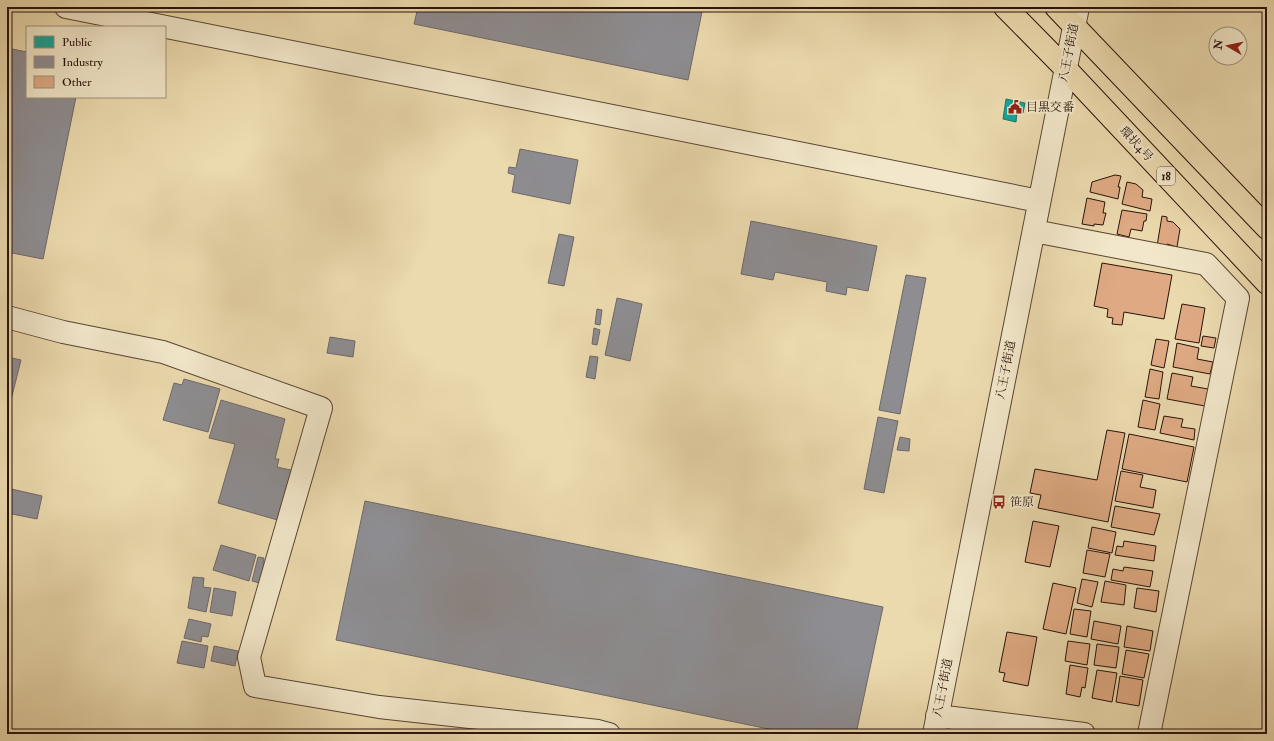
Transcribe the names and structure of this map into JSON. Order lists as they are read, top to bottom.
{
  "streets": {
    "main road": ["環状4号", "18"],
    "street": ["八王子街道"]
  },
  "crossings": [
    ["八王子街道", "環状4号"]
  ],
  "places": {
    "public building": ["目黒交番"],
    "bus stop": ["笹原"]
  },
  "legend": ["Public", "Industry", "Other"],
  "north": "left"
}
